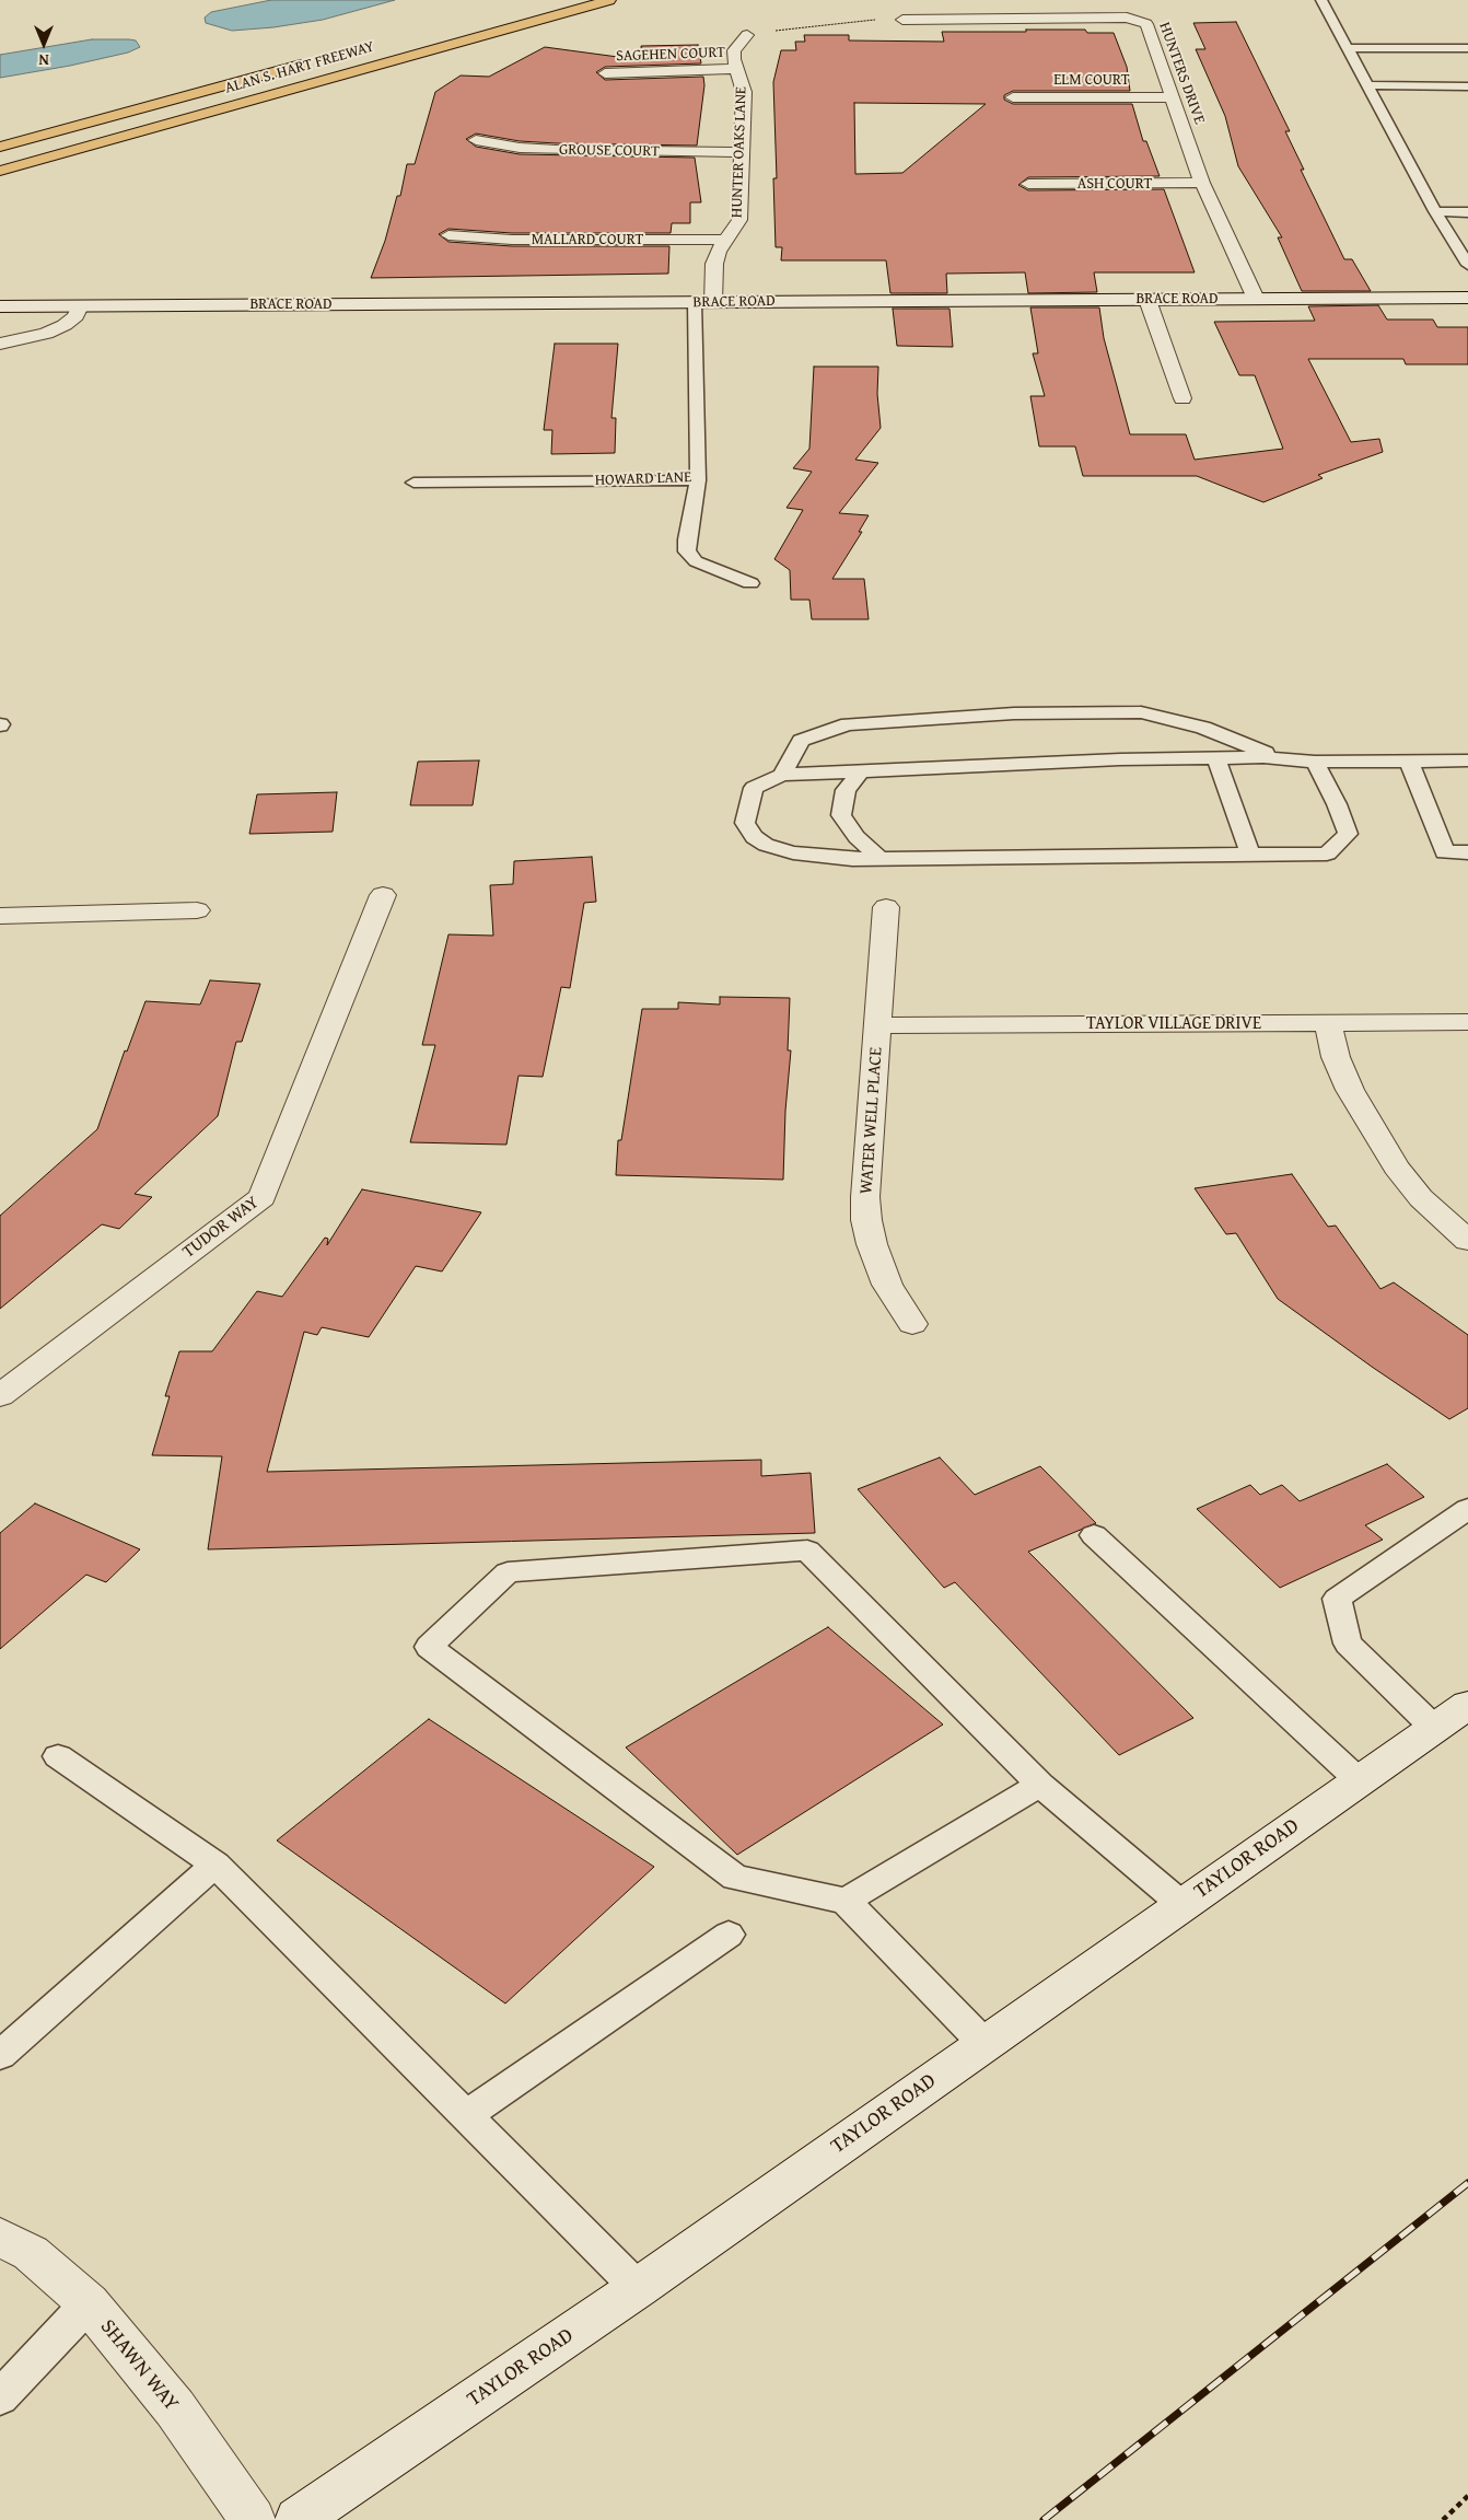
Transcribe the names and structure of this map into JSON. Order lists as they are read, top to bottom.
{
  "streets": {
    "highway": ["ALAN S. HART FREEWAY"],
    "street": [
      "SAGEHEN COURT",
      "HUNTERS DRIVE",
      "ELM COURT",
      "GROUSE COURT",
      "HUNTER OAKS LANE",
      "ASH COURT",
      "MALLARD COURT",
      "BRACE ROAD",
      "TAYLOR VILLAGE DRIVE",
      "WATER WELL PLACE",
      "TUDOR WAY",
      "TAYLOR ROAD",
      "SHAWN WAY"
    ],
    "lane": ["HOWARD LANE"]
  },
  "crossings": [
    ["SAGEHEN COURT", "HUNTER OAKS LANE"],
    ["HUNTERS DRIVE", "ELM COURT"],
    ["HUNTERS DRIVE", "ASH COURT"],
    ["HUNTERS DRIVE", "BRACE ROAD"],
    ["GROUSE COURT", "HUNTER OAKS LANE"],
    ["HUNTER OAKS LANE", "MALLARD COURT"],
    ["HUNTER OAKS LANE", "BRACE ROAD"],
    ["BRACE ROAD", "HOWARD LANE"],
    ["TAYLOR VILLAGE DRIVE", "WATER WELL PLACE"]
  ],
  "north": "bottom"
}
